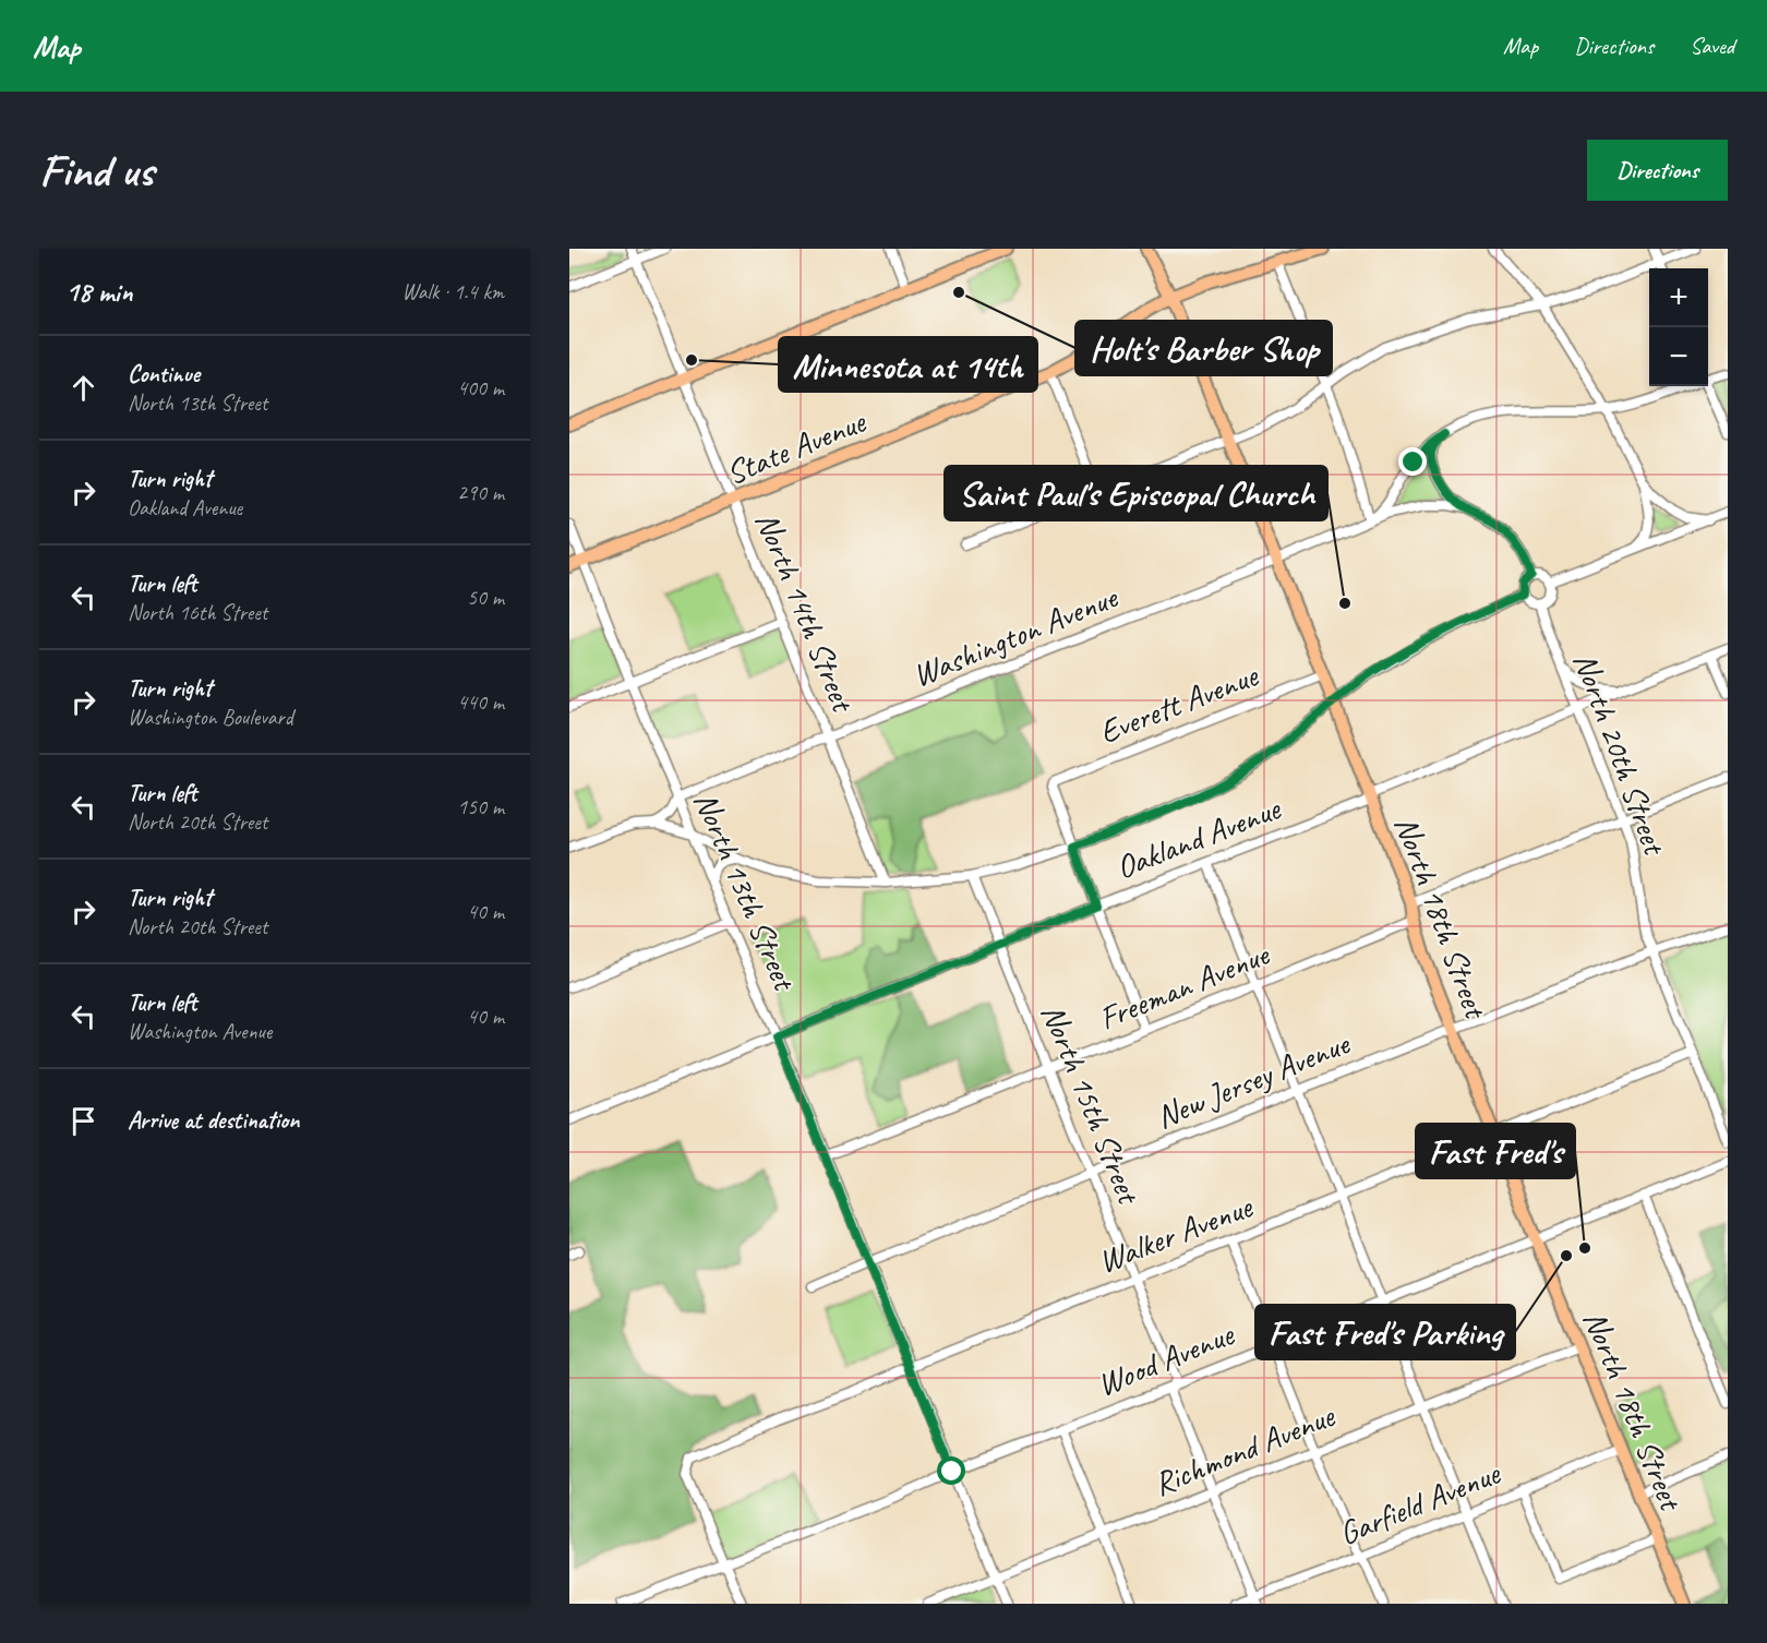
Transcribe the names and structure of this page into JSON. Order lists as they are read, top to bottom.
{
  "streets": {
    "main road": ["State Avenue", "North 18th Street"],
    "street": [
      "North 14th Street",
      "Washington Avenue",
      "Everett Avenue",
      "North 20th Street",
      "Oakland Avenue",
      "North 13th Street",
      "Freeman Avenue",
      "New Jersey Avenue",
      "North 15th Street",
      "Walker Avenue",
      "Wood Avenue",
      "Richmond Avenue",
      "Garfield Avenue"
    ]
  },
  "crossings": [
    ["State Avenue", "North 14th Street"],
    ["State Avenue", "North 13th Street"],
    ["State Avenue", "North 18th Street"],
    ["North 14th Street", "Washington Avenue"],
    ["Washington Avenue", "North 13th Street"],
    ["Washington Avenue", "North 18th Street"],
    ["Everett Avenue", "North 18th Street"],
    ["North 20th Street", "Oakland Avenue"],
    ["North 20th Street", "New Jersey Avenue"],
    ["North 20th Street", "Walker Avenue"],
    ["Oakland Avenue", "North 13th Street"],
    ["Oakland Avenue", "North 18th Street"],
    ["Oakland Avenue", "North 15th Street"],
    ["North 13th Street", "Freeman Avenue"],
    ["North 13th Street", "New Jersey Avenue"],
    ["North 13th Street", "Walker Avenue"],
    ["North 13th Street", "Wood Avenue"],
    ["North 13th Street", "Richmond Avenue"],
    ["North 18th Street", "Freeman Avenue"],
    ["North 18th Street", "New Jersey Avenue"],
    ["North 18th Street", "Walker Avenue"],
    ["North 18th Street", "Wood Avenue"],
    ["North 18th Street", "Richmond Avenue"],
    ["North 18th Street", "Garfield Avenue"],
    ["Freeman Avenue", "North 15th Street"],
    ["New Jersey Avenue", "North 15th Street"],
    ["North 15th Street", "Walker Avenue"],
    ["North 15th Street", "Wood Avenue"],
    ["North 15th Street", "Richmond Avenue"],
    ["North 15th Street", "Garfield Avenue"],
    ["Walker Avenue", "Wood Avenue"]
  ],
  "places": [
    "Holt's Barber Shop",
    "Minnesota at 14th",
    "Saint Paul's Episcopal Church",
    "Fast Fred's",
    "Fast Fred's Parking"
  ],
  "page": {
    "header": "Map",
    "nav": ["Map", "Directions", "Saved"],
    "buttons": "Directions",
    "title": "Find us",
    "heading": ["18 min", "Walk · 1.4 km"],
    "map_buttons": ["+", "−"],
    "list": [
      ["Continue", "North 13th Street", "400 m"],
      ["Turn right", "Oakland Avenue", "290 m"],
      ["Turn left", "North 16th Street", "50 m"],
      ["Turn right", "Washington Boulevard", "440 m"],
      ["Turn left", "North 20th Street", "150 m"],
      ["Turn right", "North 20th Street", "40 m"],
      ["Turn left", "Washington Avenue", "40 m"],
      "Arrive at destination"
    ]
  }
}
